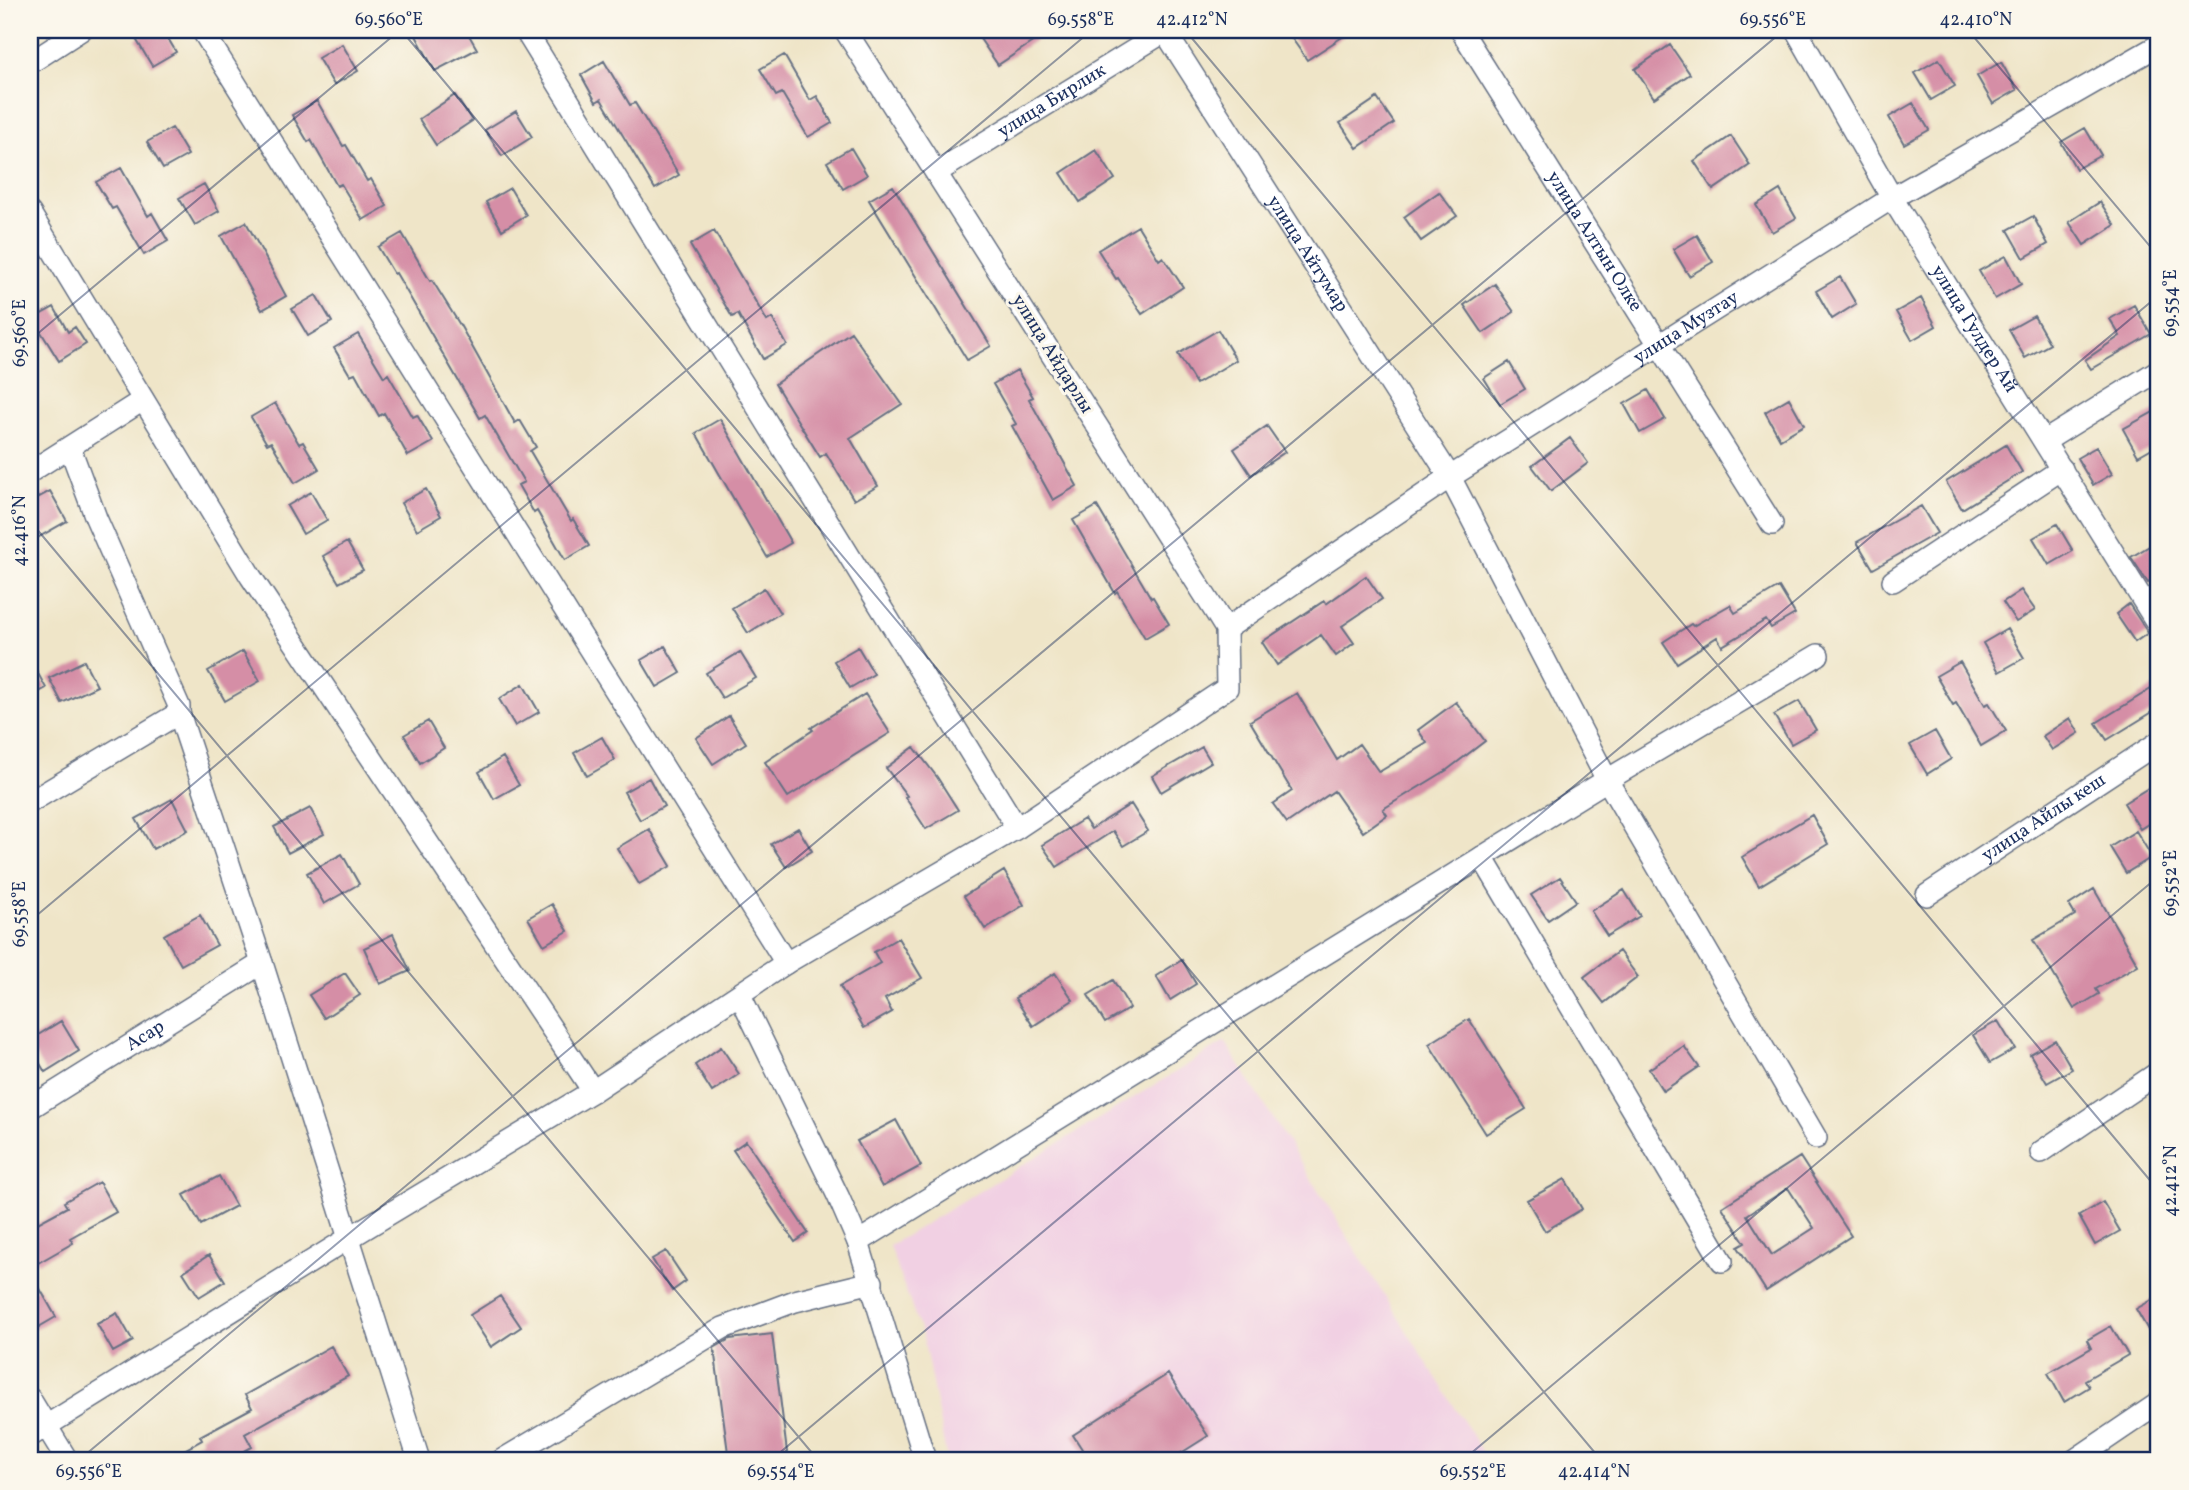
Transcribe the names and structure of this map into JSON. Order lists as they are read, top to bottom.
{
  "streets": {
    "street": [
      "улица Бирлик",
      "улица Алтын Олке",
      "улица Айтумар",
      "улица Музтау",
      "улица Гулдер Ай",
      "улица Айдарлы",
      "улица Айлы кеш",
      "Асар"
    ]
  },
  "crossings": [
    ["улица Бирлик", "улица Айтумар"],
    ["улица Бирлик", "улица Айдарлы"],
    ["улица Алтын Олке", "улица Музтау"],
    ["улица Айтумар", "улица Музтау"],
    ["улица Музтау", "улица Гулдер Ай"],
    ["улица Музтау", "улица Айдарлы"]
  ],
  "coordinates": [
    "69.560°E",
    "69.558°E",
    "42.412°N",
    "69.556°E",
    "42.410°N",
    "69.554°E",
    "42.416°N",
    "69.552°E",
    "42.414°N"
  ]
}
